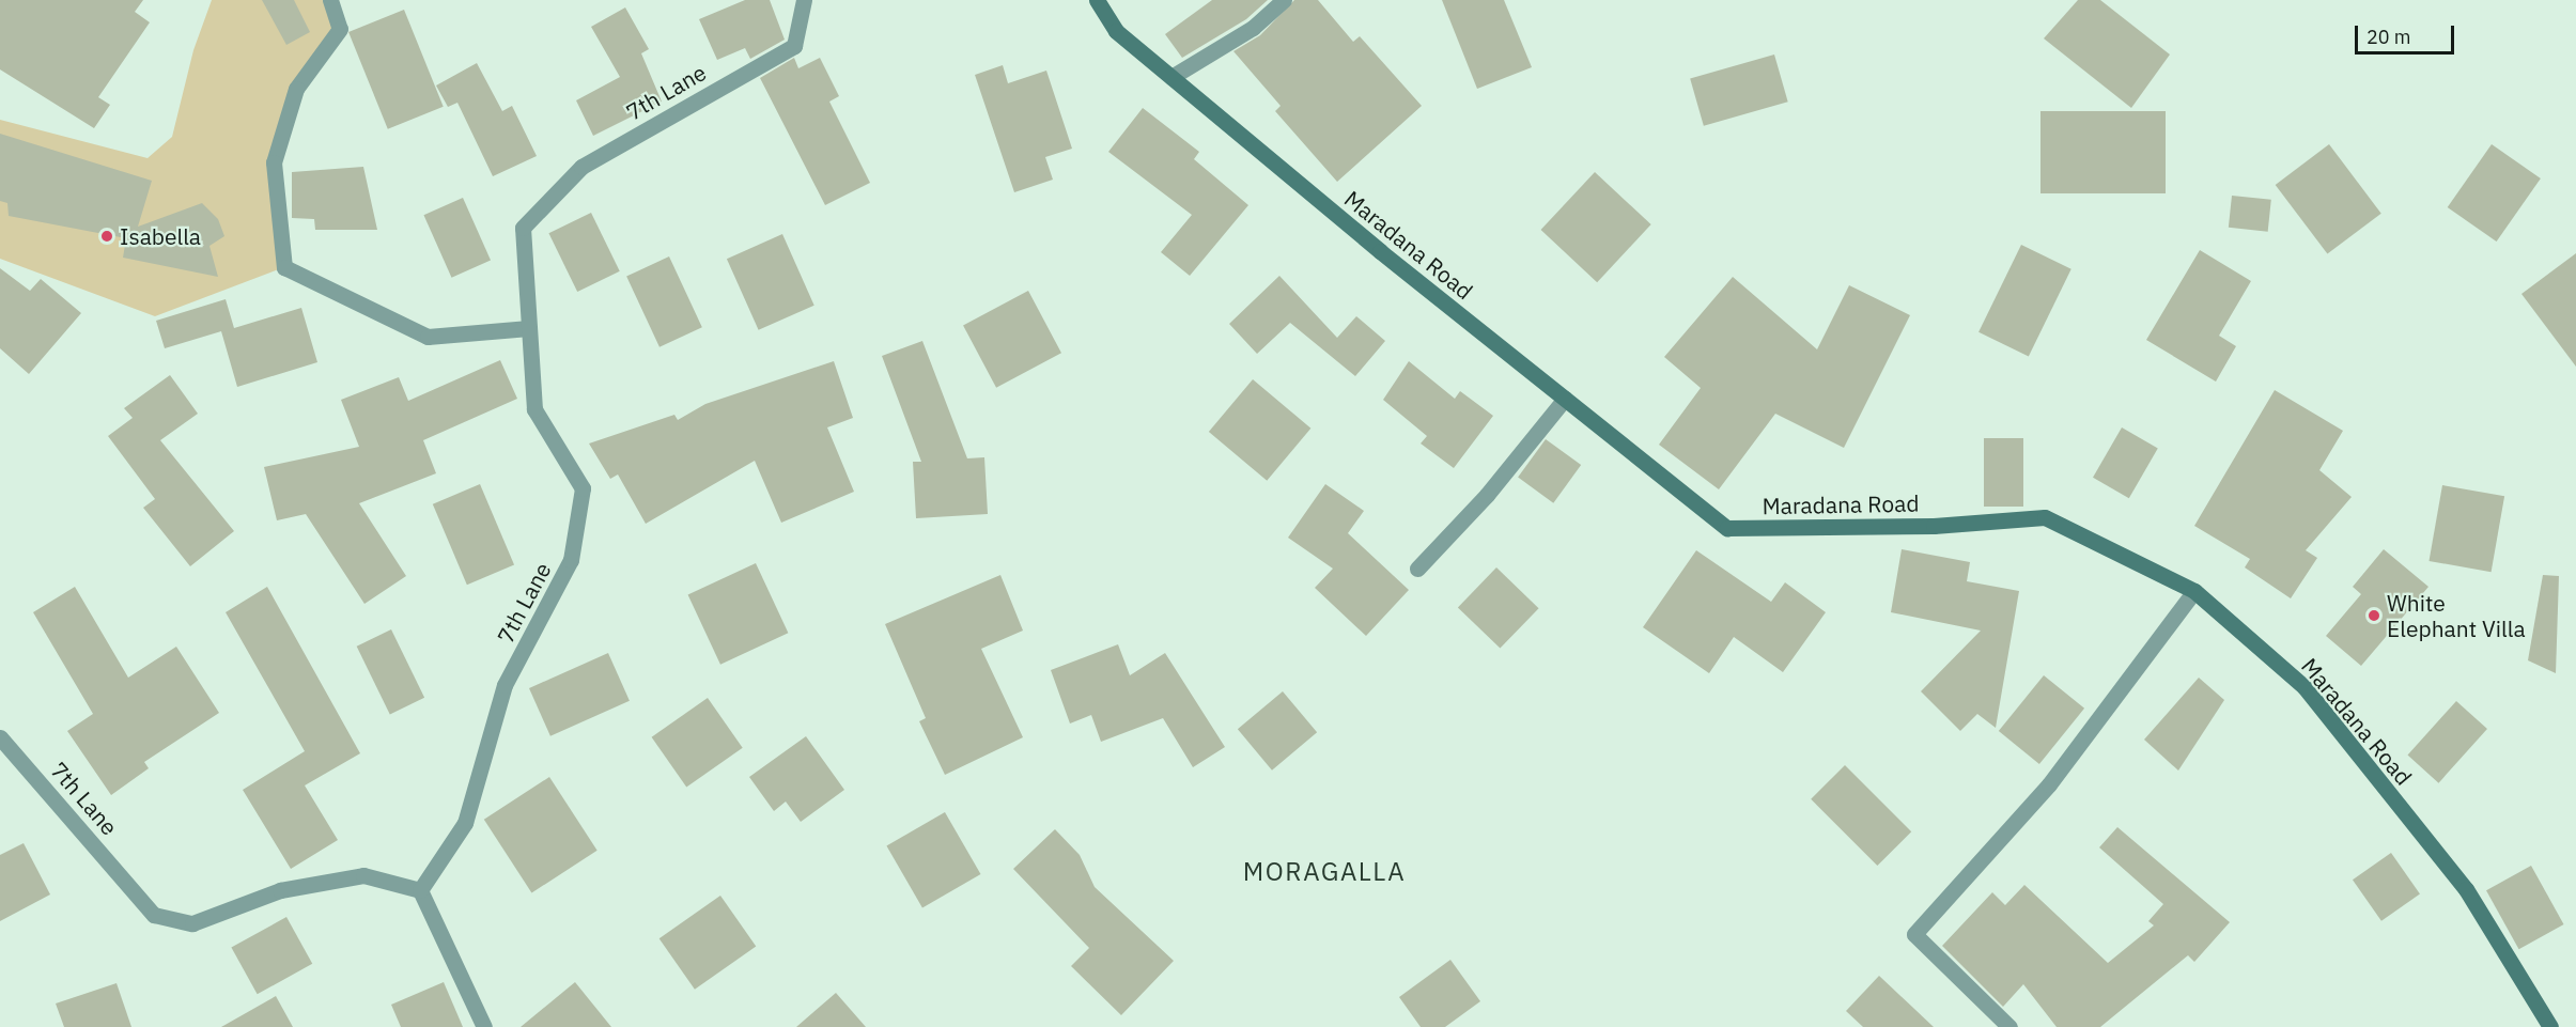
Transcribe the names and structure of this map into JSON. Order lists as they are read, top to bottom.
{
  "streets": {
    "street": ["7th Lane", "Maradana Road"]
  },
  "districts": ["MORAGALLA"],
  "places": ["Isabella", "White Elephant Villa"],
  "scale_bar": "20 m"
}
